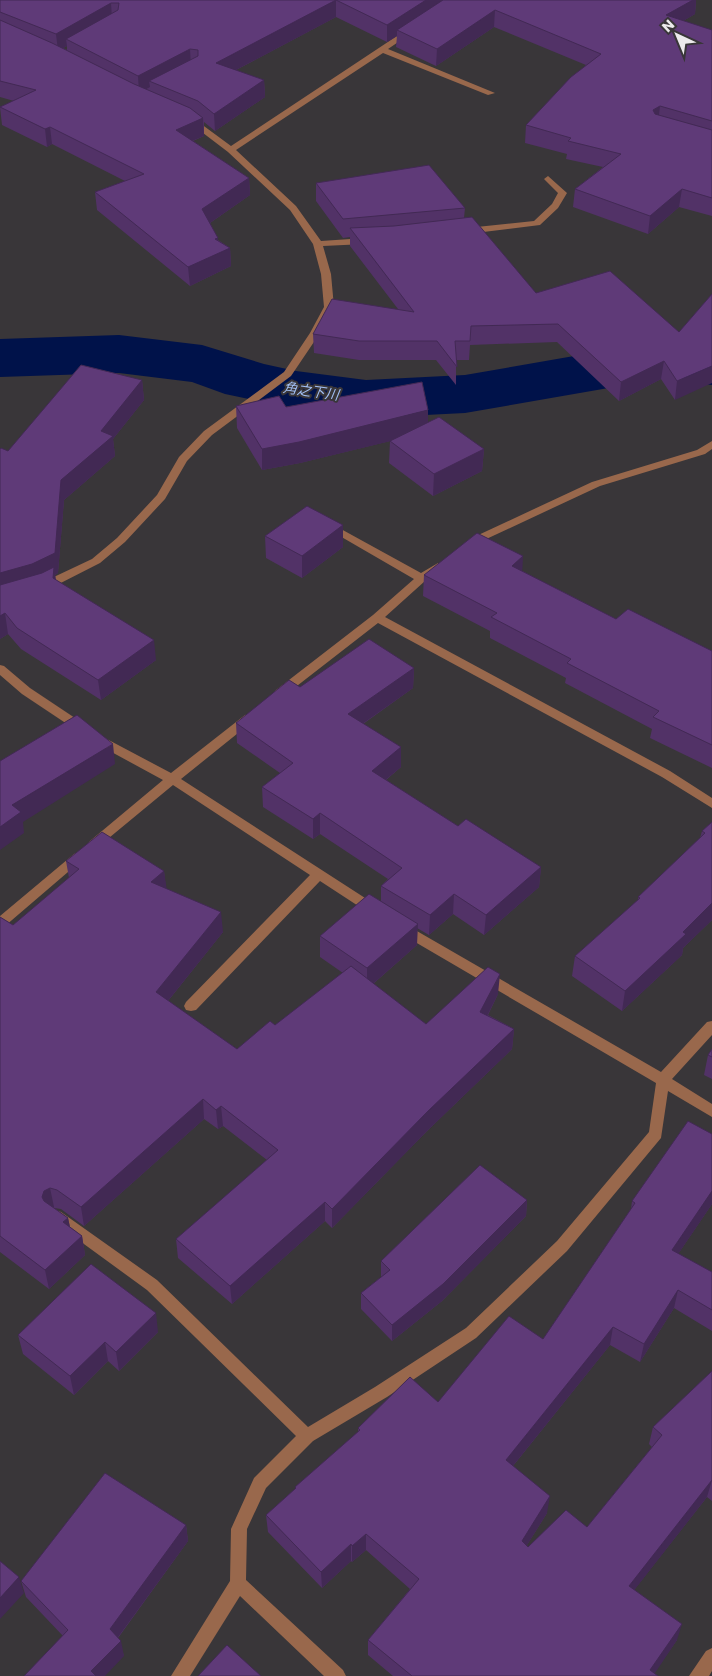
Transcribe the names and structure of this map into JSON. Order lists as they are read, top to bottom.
{
  "water": ["角之下川"],
  "north": "top left"
}
